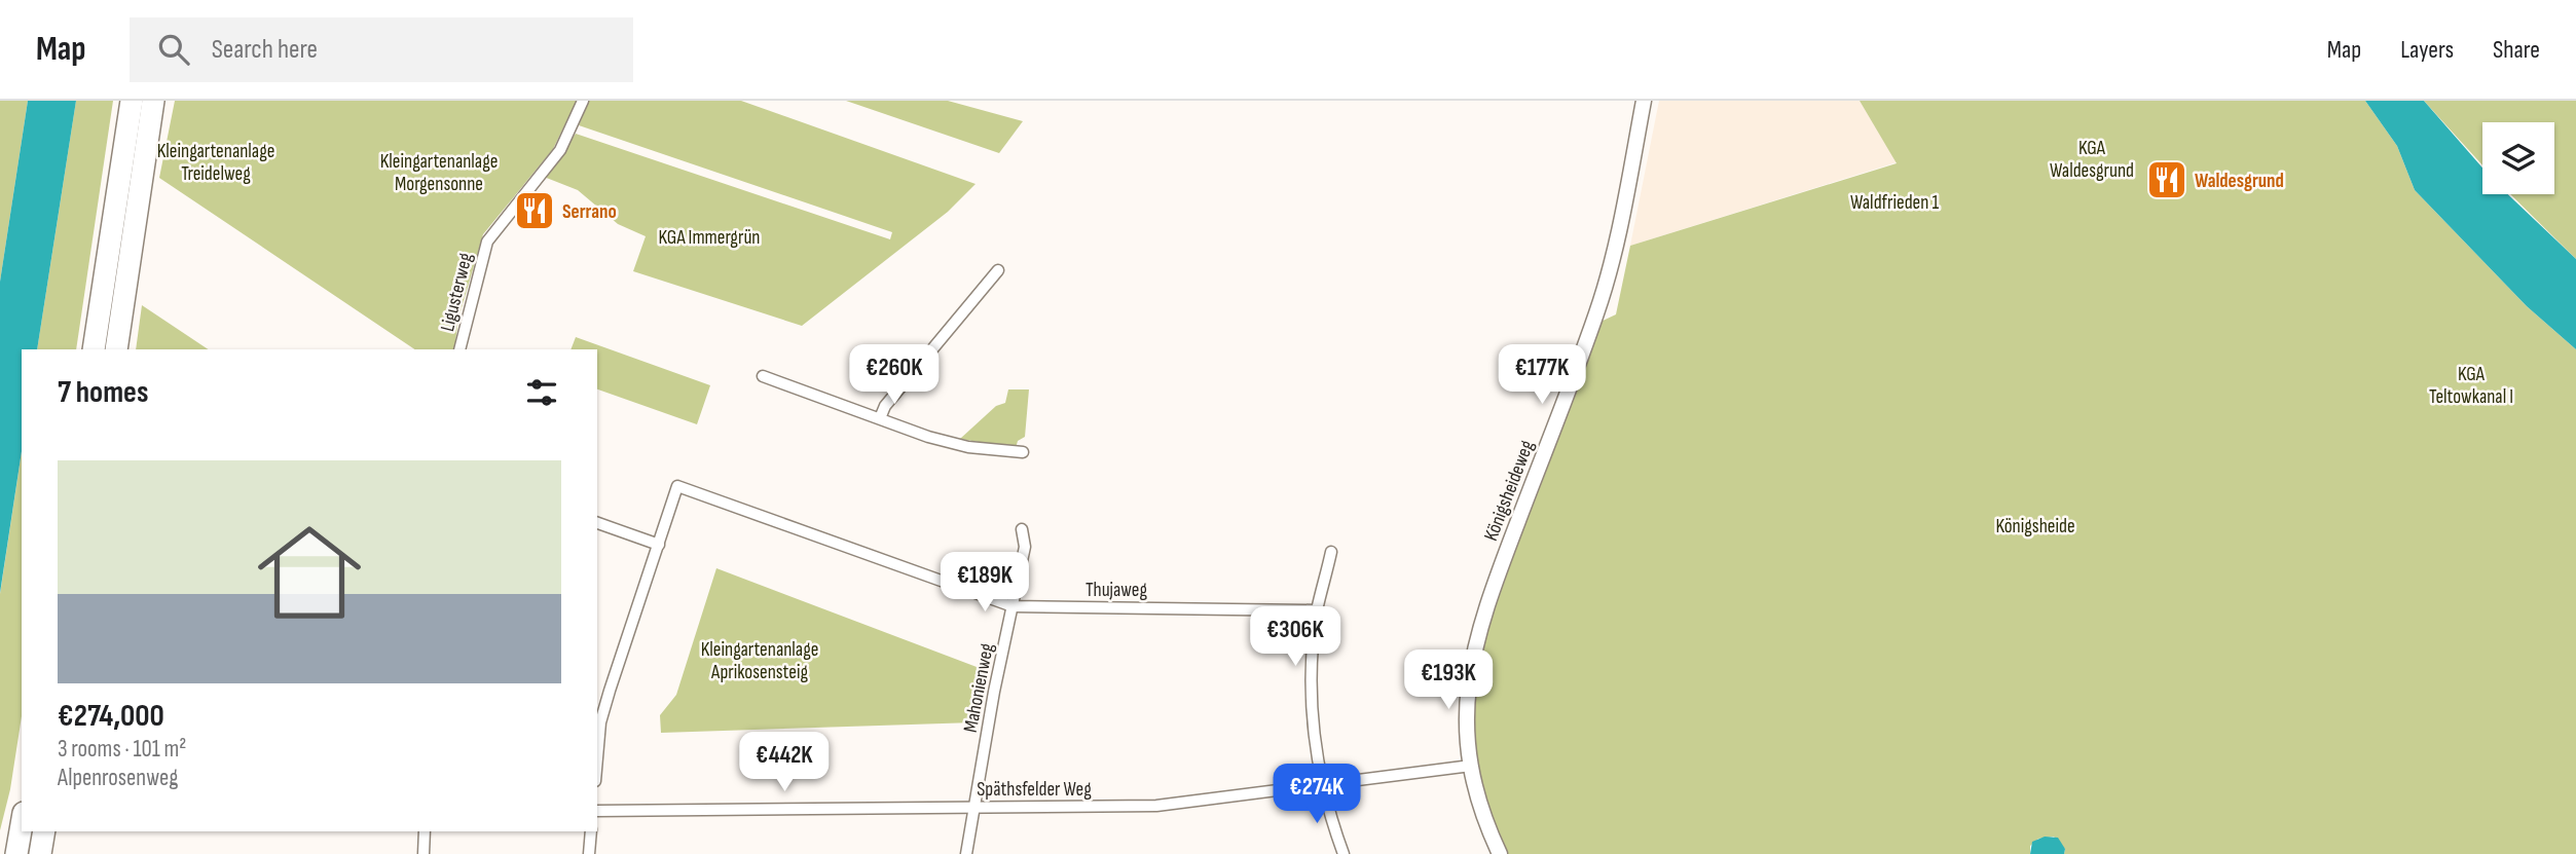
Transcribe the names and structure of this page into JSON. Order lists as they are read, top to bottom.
{
  "streets": {
    "street": [
      "Ligusterweg",
      "Königsheideweg",
      "Thujaweg",
      "Mahonienweg",
      "Späthsfelder Weg"
    ]
  },
  "crossings": [
    ["Königsheideweg", "Späthsfelder Weg"],
    ["Thujaweg", "Mahonienweg"],
    ["Mahonienweg", "Späthsfelder Weg"]
  ],
  "parks": [
    "KGA Waldesgrund",
    "Kleingartenanlage Treidelweg",
    "Kleingartenanlage Morgensonne",
    "Waldfrieden 1",
    "KGA Immergrün",
    "KGA Teltowkanal I",
    "Königsheide",
    "Kleingartenanlage Aprikosensteig"
  ],
  "places": {
    "restaurant": ["Waldesgrund", "Serrano"]
  },
  "page": {
    "header": "Map",
    "search": "Search here",
    "nav": ["Map", "Layers", "Share"],
    "price": [
      "€260K",
      "€177K",
      "€189K",
      "€306K",
      "€193K",
      "€442K",
      "€274K"
    ],
    "heading": "7 homes",
    "list": [
      {
        "name": "€274,000",
        "note": "3 rooms · 101 m² · Alpenrosenweg"
      }
    ]
  }
}
